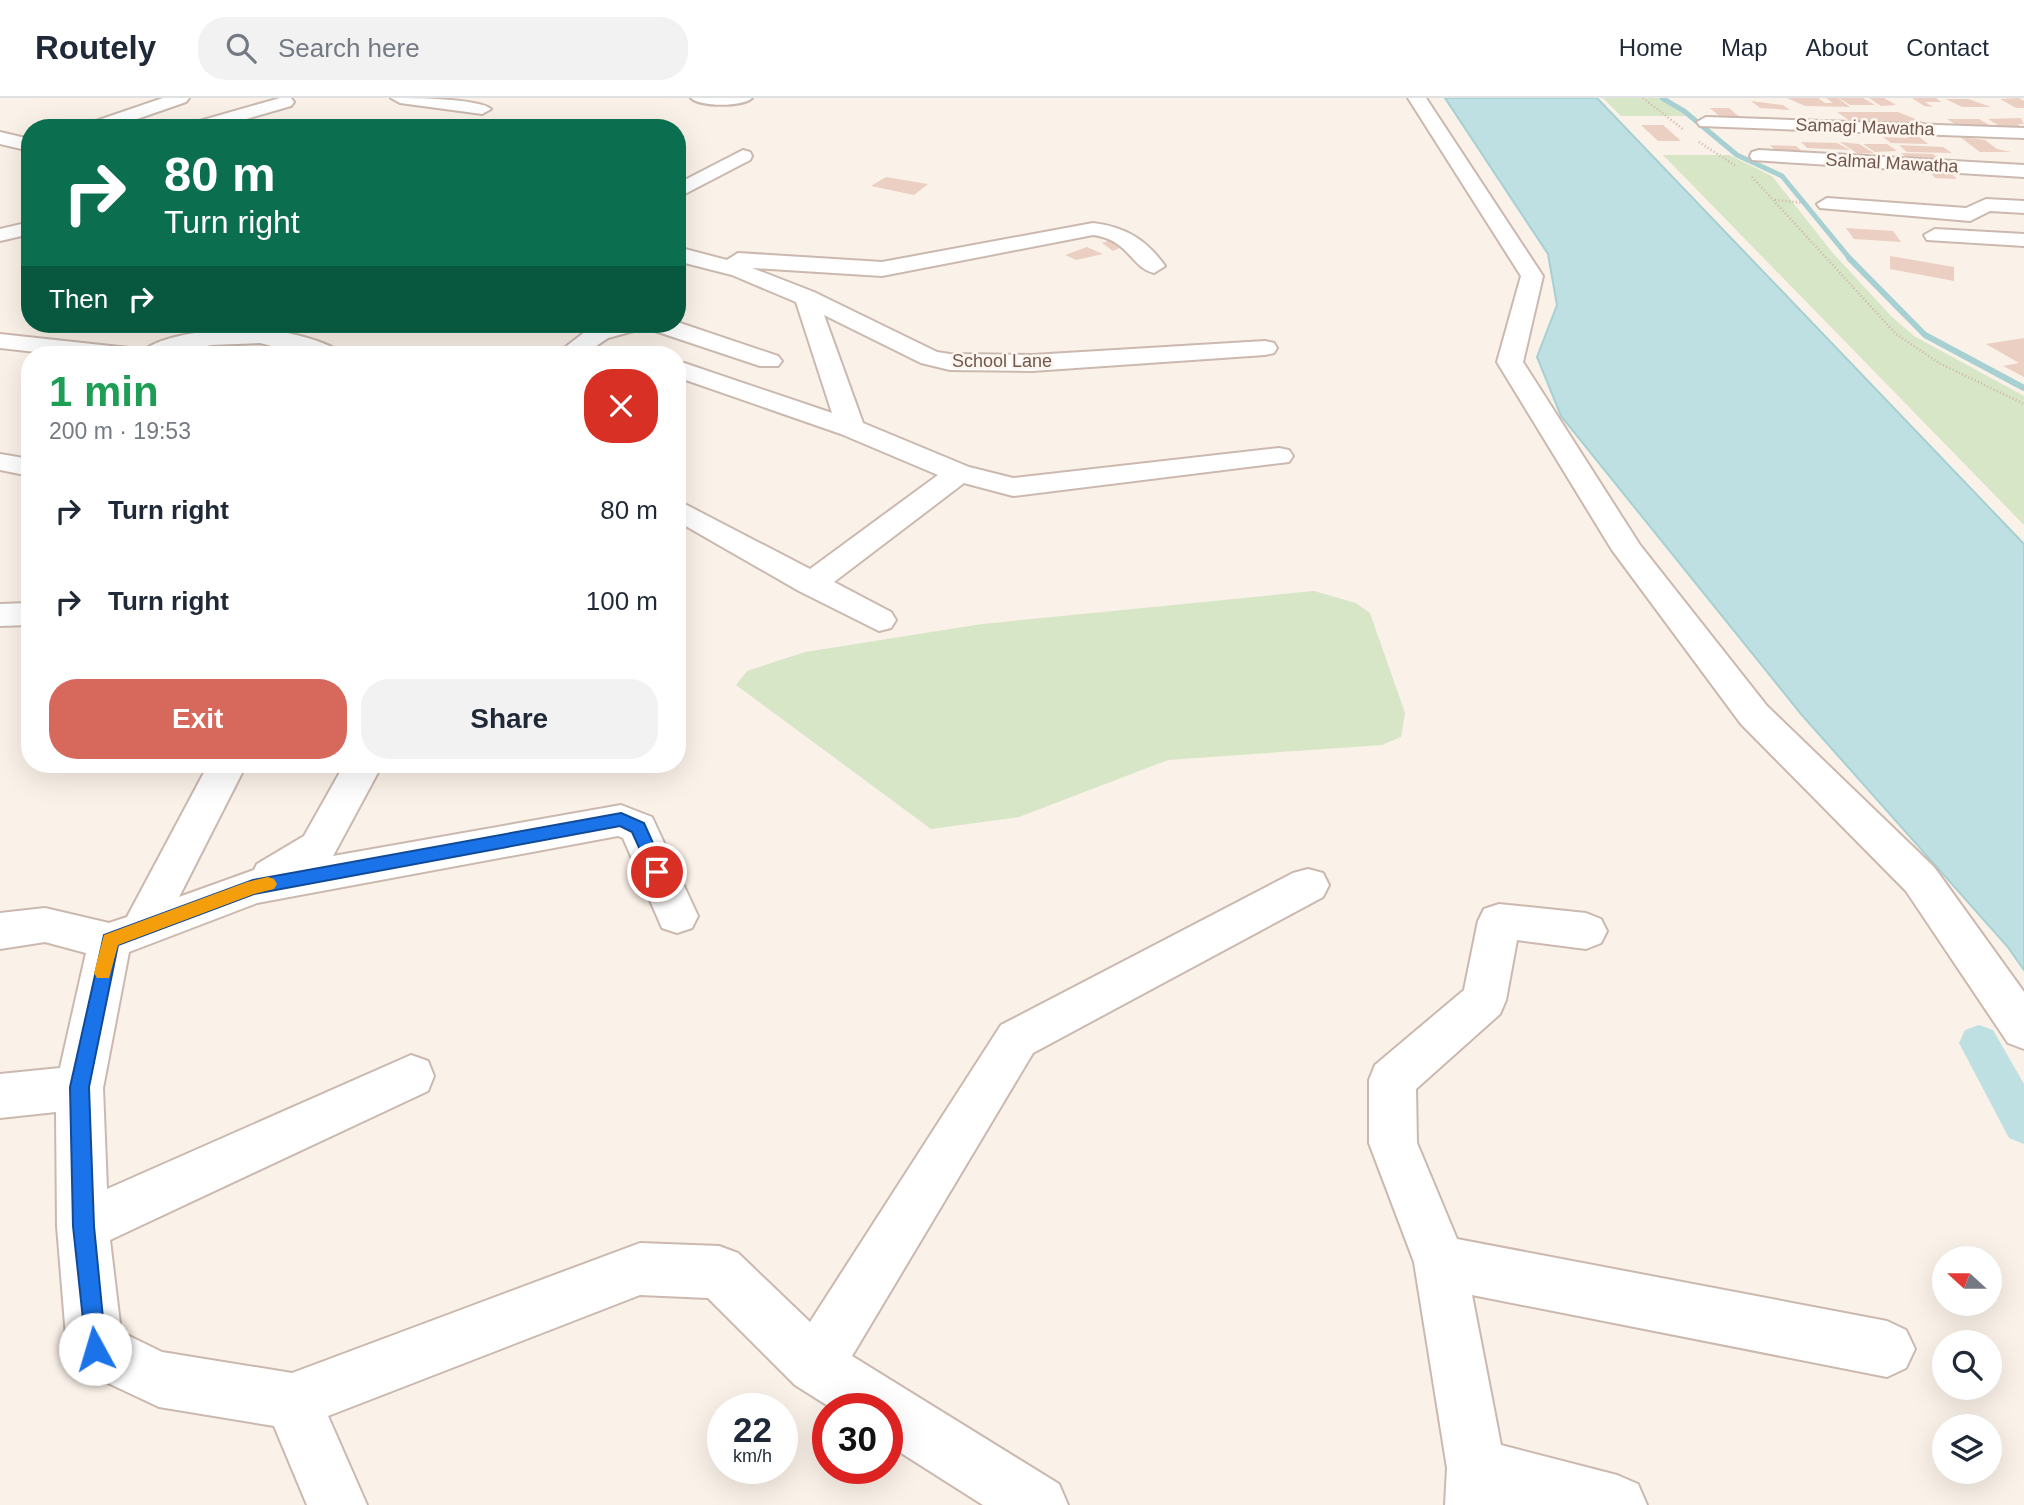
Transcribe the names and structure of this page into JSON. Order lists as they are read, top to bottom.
{
  "streets": {
    "street": ["Samagi Mawatha", "Salmal Mawatha", "School Lane"]
  },
  "north": "left",
  "page": {
    "header": "Routely",
    "search": "Search here",
    "nav": [
      "Home",
      "Map",
      "About",
      "Contact"
    ],
    "turn": ["80 m", "Turn right"],
    "then": "Then",
    "heading": ["1 min", "200 m · 19:53"],
    "list": [
      {
        "name": "Turn right",
        "value": "80 m"
      },
      {
        "name": "Turn right",
        "value": "100 m"
      }
    ],
    "buttons": ["Exit", "Share"],
    "speed": "22 km/h",
    "limit": "30"
  }
}
